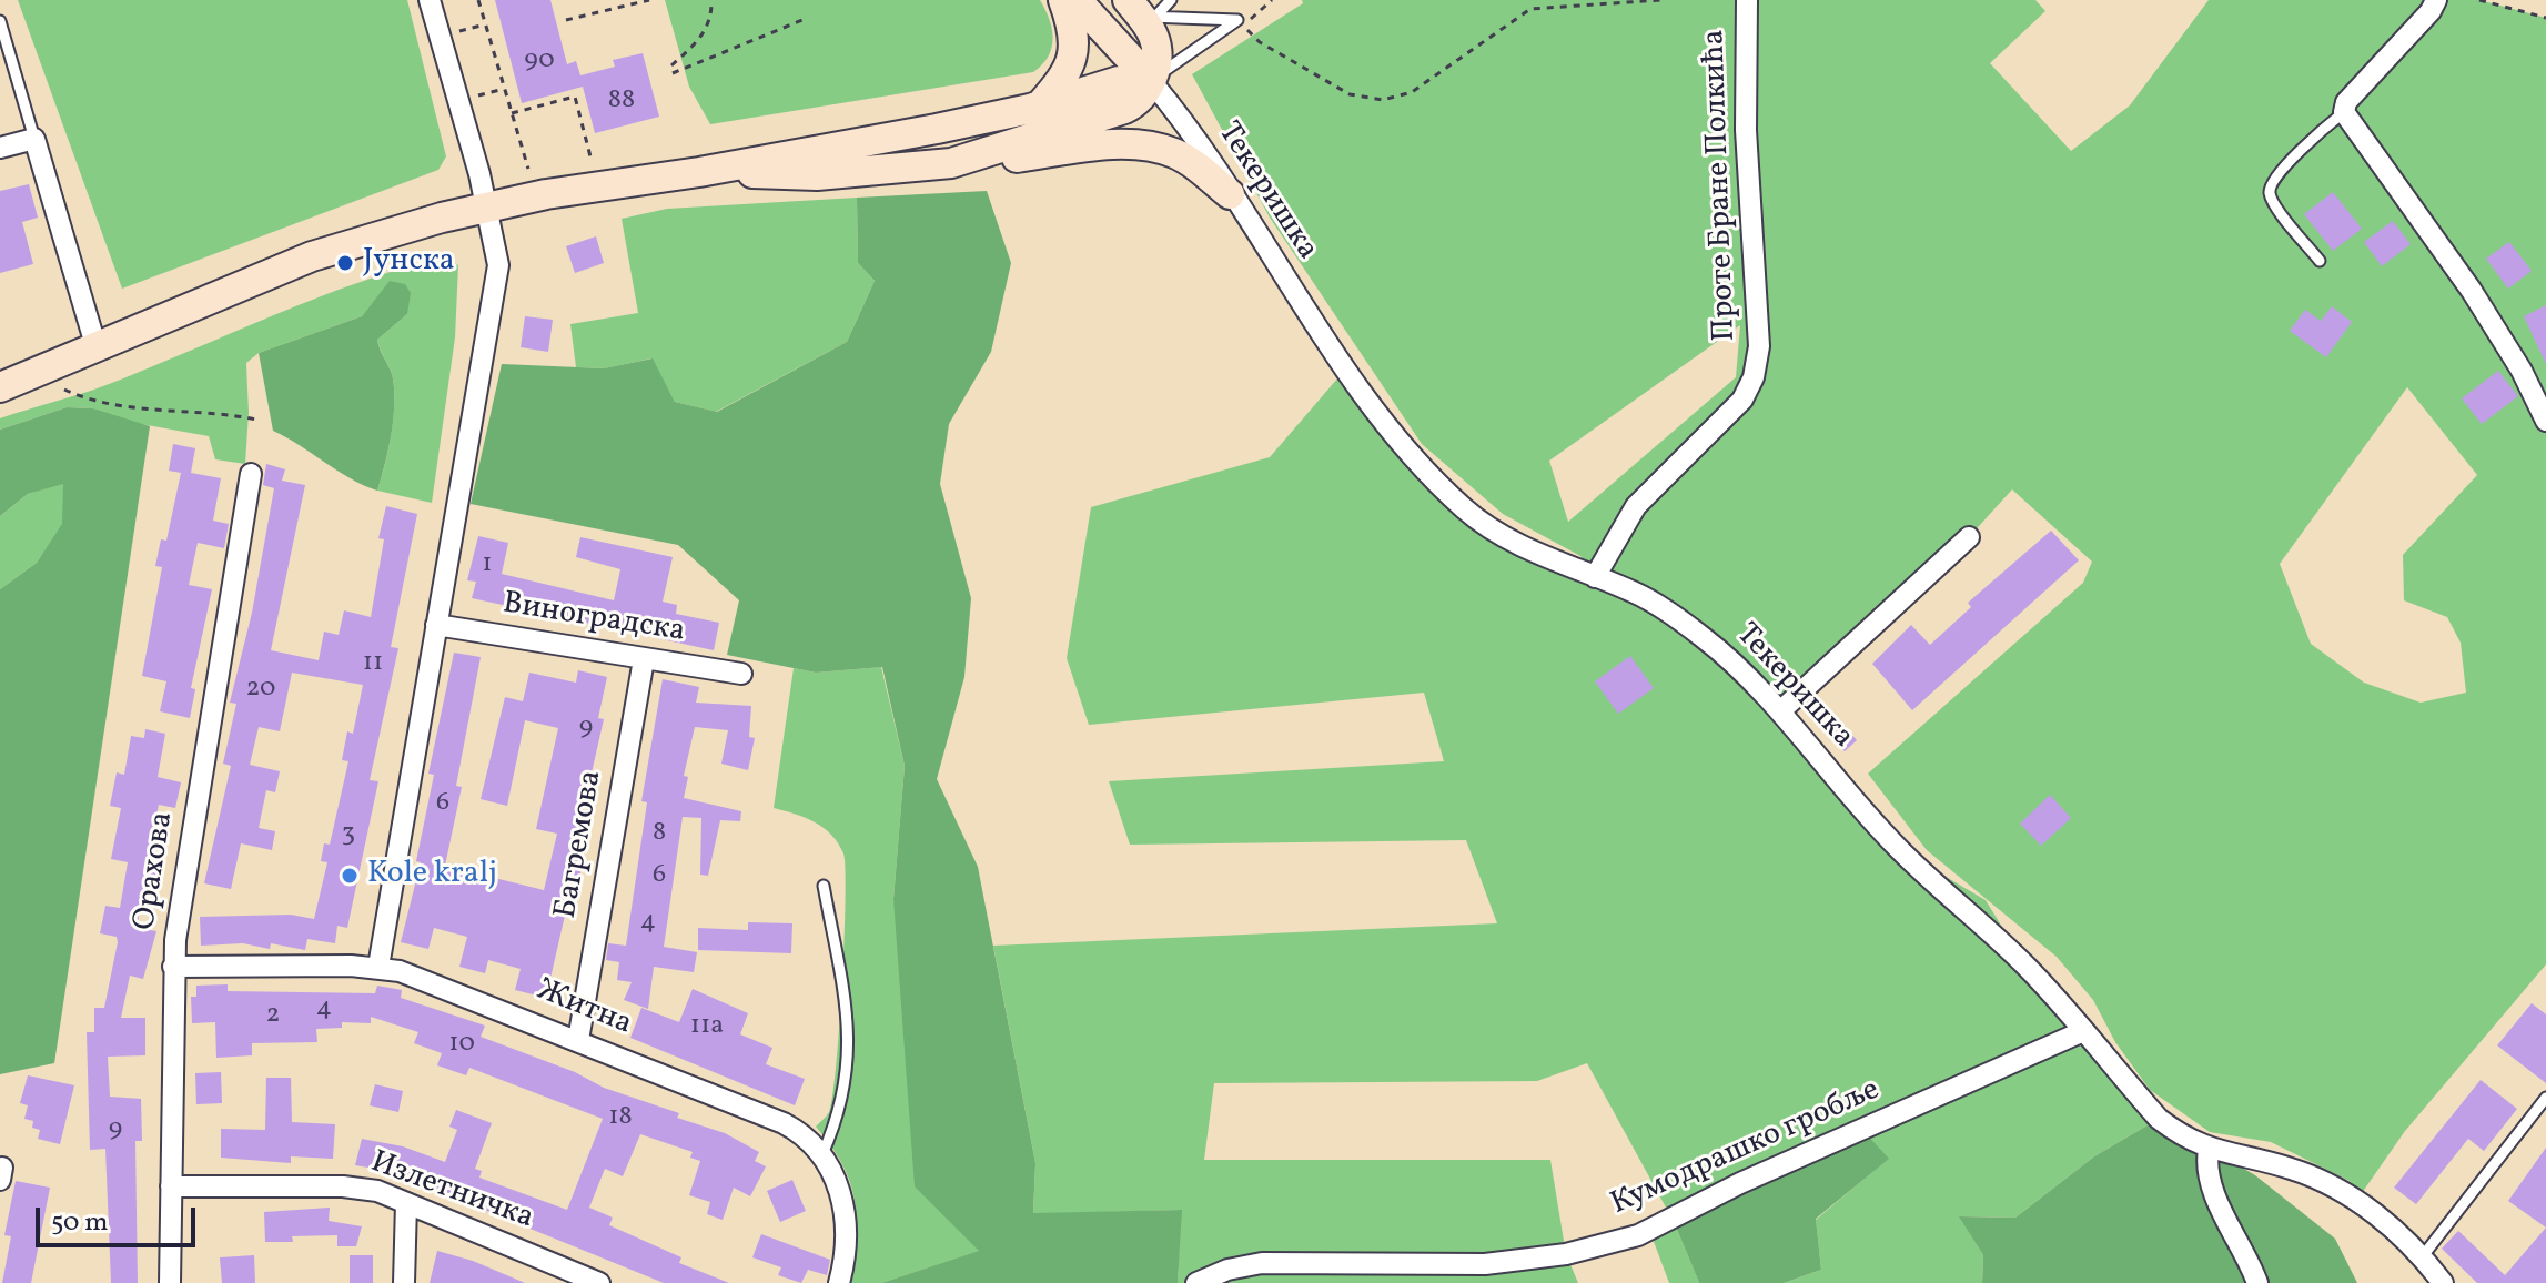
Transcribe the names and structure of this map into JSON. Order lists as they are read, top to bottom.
{
  "streets": {
    "street": [
      "Проте Бране Полкића",
      "Текеришка",
      "Виноградска",
      "Багремова",
      "Орахова",
      "Житна",
      "Кумодрашко гробље",
      "Излетничка"
    ]
  },
  "crossings": [
    ["Проте Бране Полкића", "Текеришка"],
    ["Текеришка", "Кумодрашко гробље"],
    ["Виноградска", "Багремова"],
    ["Багремова", "Житна"],
    ["Орахова", "Житна"],
    ["Орахова", "Излетничка"]
  ],
  "places": ["Јунска", "Kole kralj"],
  "house_numbers": [
    "90",
    "88",
    "1",
    "11",
    "20",
    "9",
    "6",
    "8",
    "3",
    "6",
    "4",
    "4",
    "2",
    "11a",
    "10",
    "18",
    "9"
  ],
  "scale_bar": "50 m"
}
